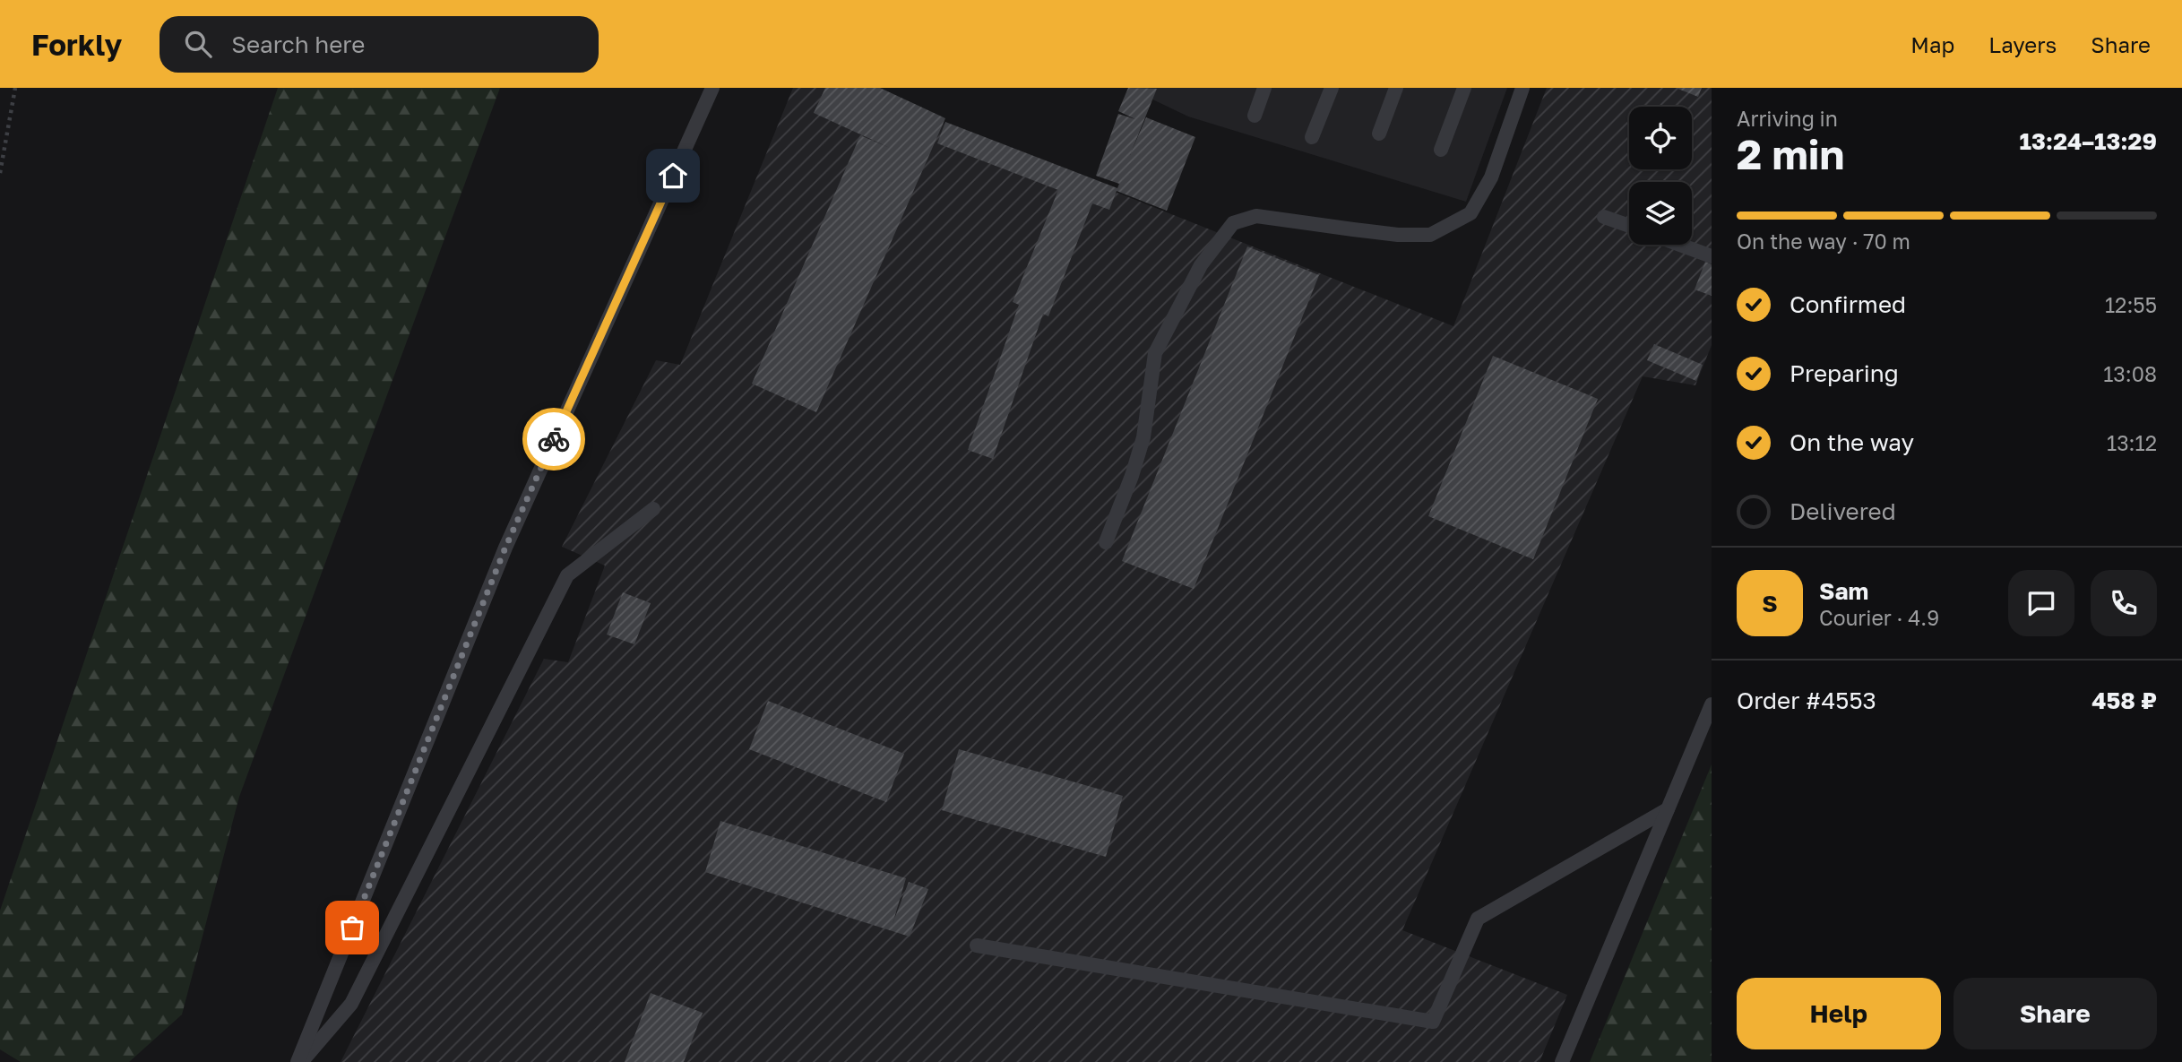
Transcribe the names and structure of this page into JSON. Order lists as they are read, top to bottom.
{
  "page": {
    "header": "Forkly",
    "search": "Search here",
    "nav": ["Map", "Layers", "Share"],
    "heading": ["2 min", "Arriving in", "13:24–13:29"],
    "panel": [
      "Sam",
      "Courier · 4.9",
      "Order #4553",
      "458 ₽"
    ],
    "bar": "On the way · 70 m",
    "list": [
      ["Confirmed", "12:55"],
      ["Preparing", "13:08"],
      ["On the way", "13:12"],
      "Delivered"
    ],
    "round": "S",
    "buttons": ["Help", "Share"]
  }
}
